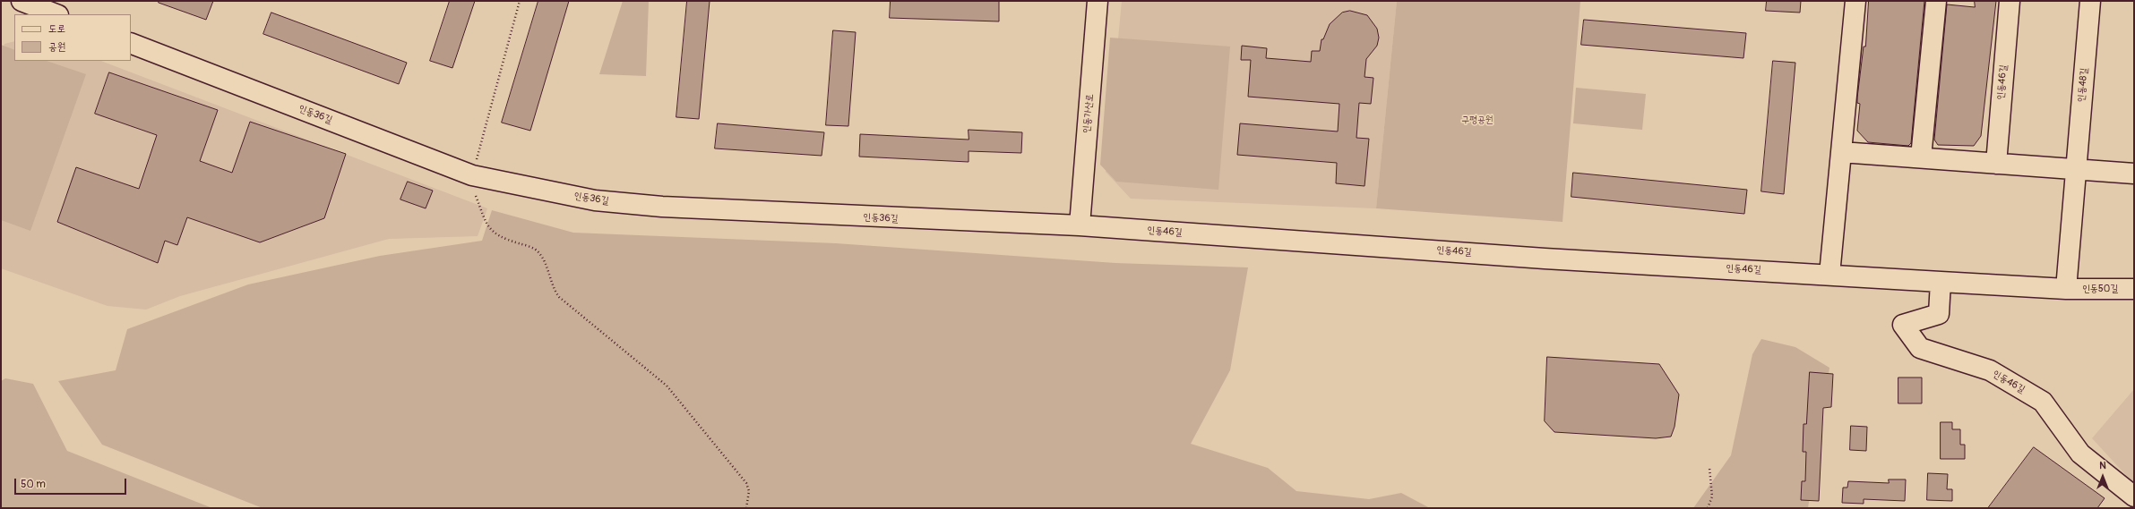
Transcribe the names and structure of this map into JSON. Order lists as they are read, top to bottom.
{
  "streets": {
    "street": [
      "인동46길",
      "인동48길",
      "인동가산로",
      "인동36길",
      "인동50길"
    ]
  },
  "crossings": [
    ["인동46길", "인동48길"],
    ["인동46길", "인동가산로"],
    ["인동46길", "인동36길"],
    ["인동46길", "인동50길"],
    ["인동48길", "인동50길"],
    ["인동가산로", "인동36길"]
  ],
  "parks": ["구평공원"],
  "legend": ["도로", "공원"],
  "scale_bar": "50 m",
  "north": "top"
}
